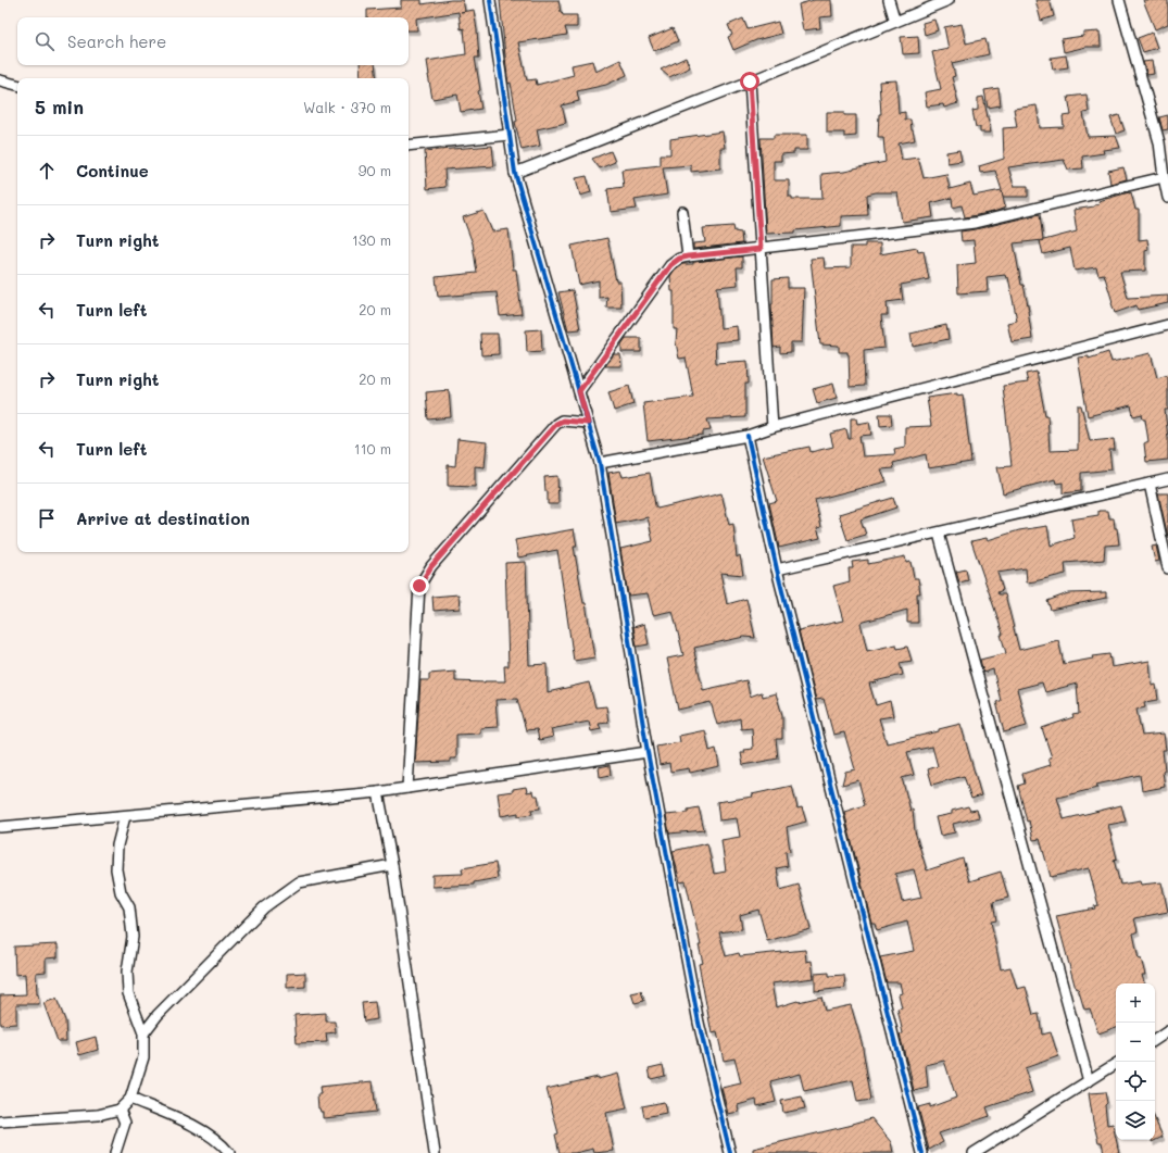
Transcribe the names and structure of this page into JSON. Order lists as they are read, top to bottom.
{
  "page": {
    "search": "Search here",
    "heading": ["5 min", "Walk · 370 m"],
    "list": [
      ["Continue", "90 m"],
      ["Turn right", "130 m"],
      ["Turn left", "20 m"],
      ["Turn right", "20 m"],
      ["Turn left", "110 m"],
      "Arrive at destination"
    ],
    "map_buttons": ["+", "−"]
  }
}
